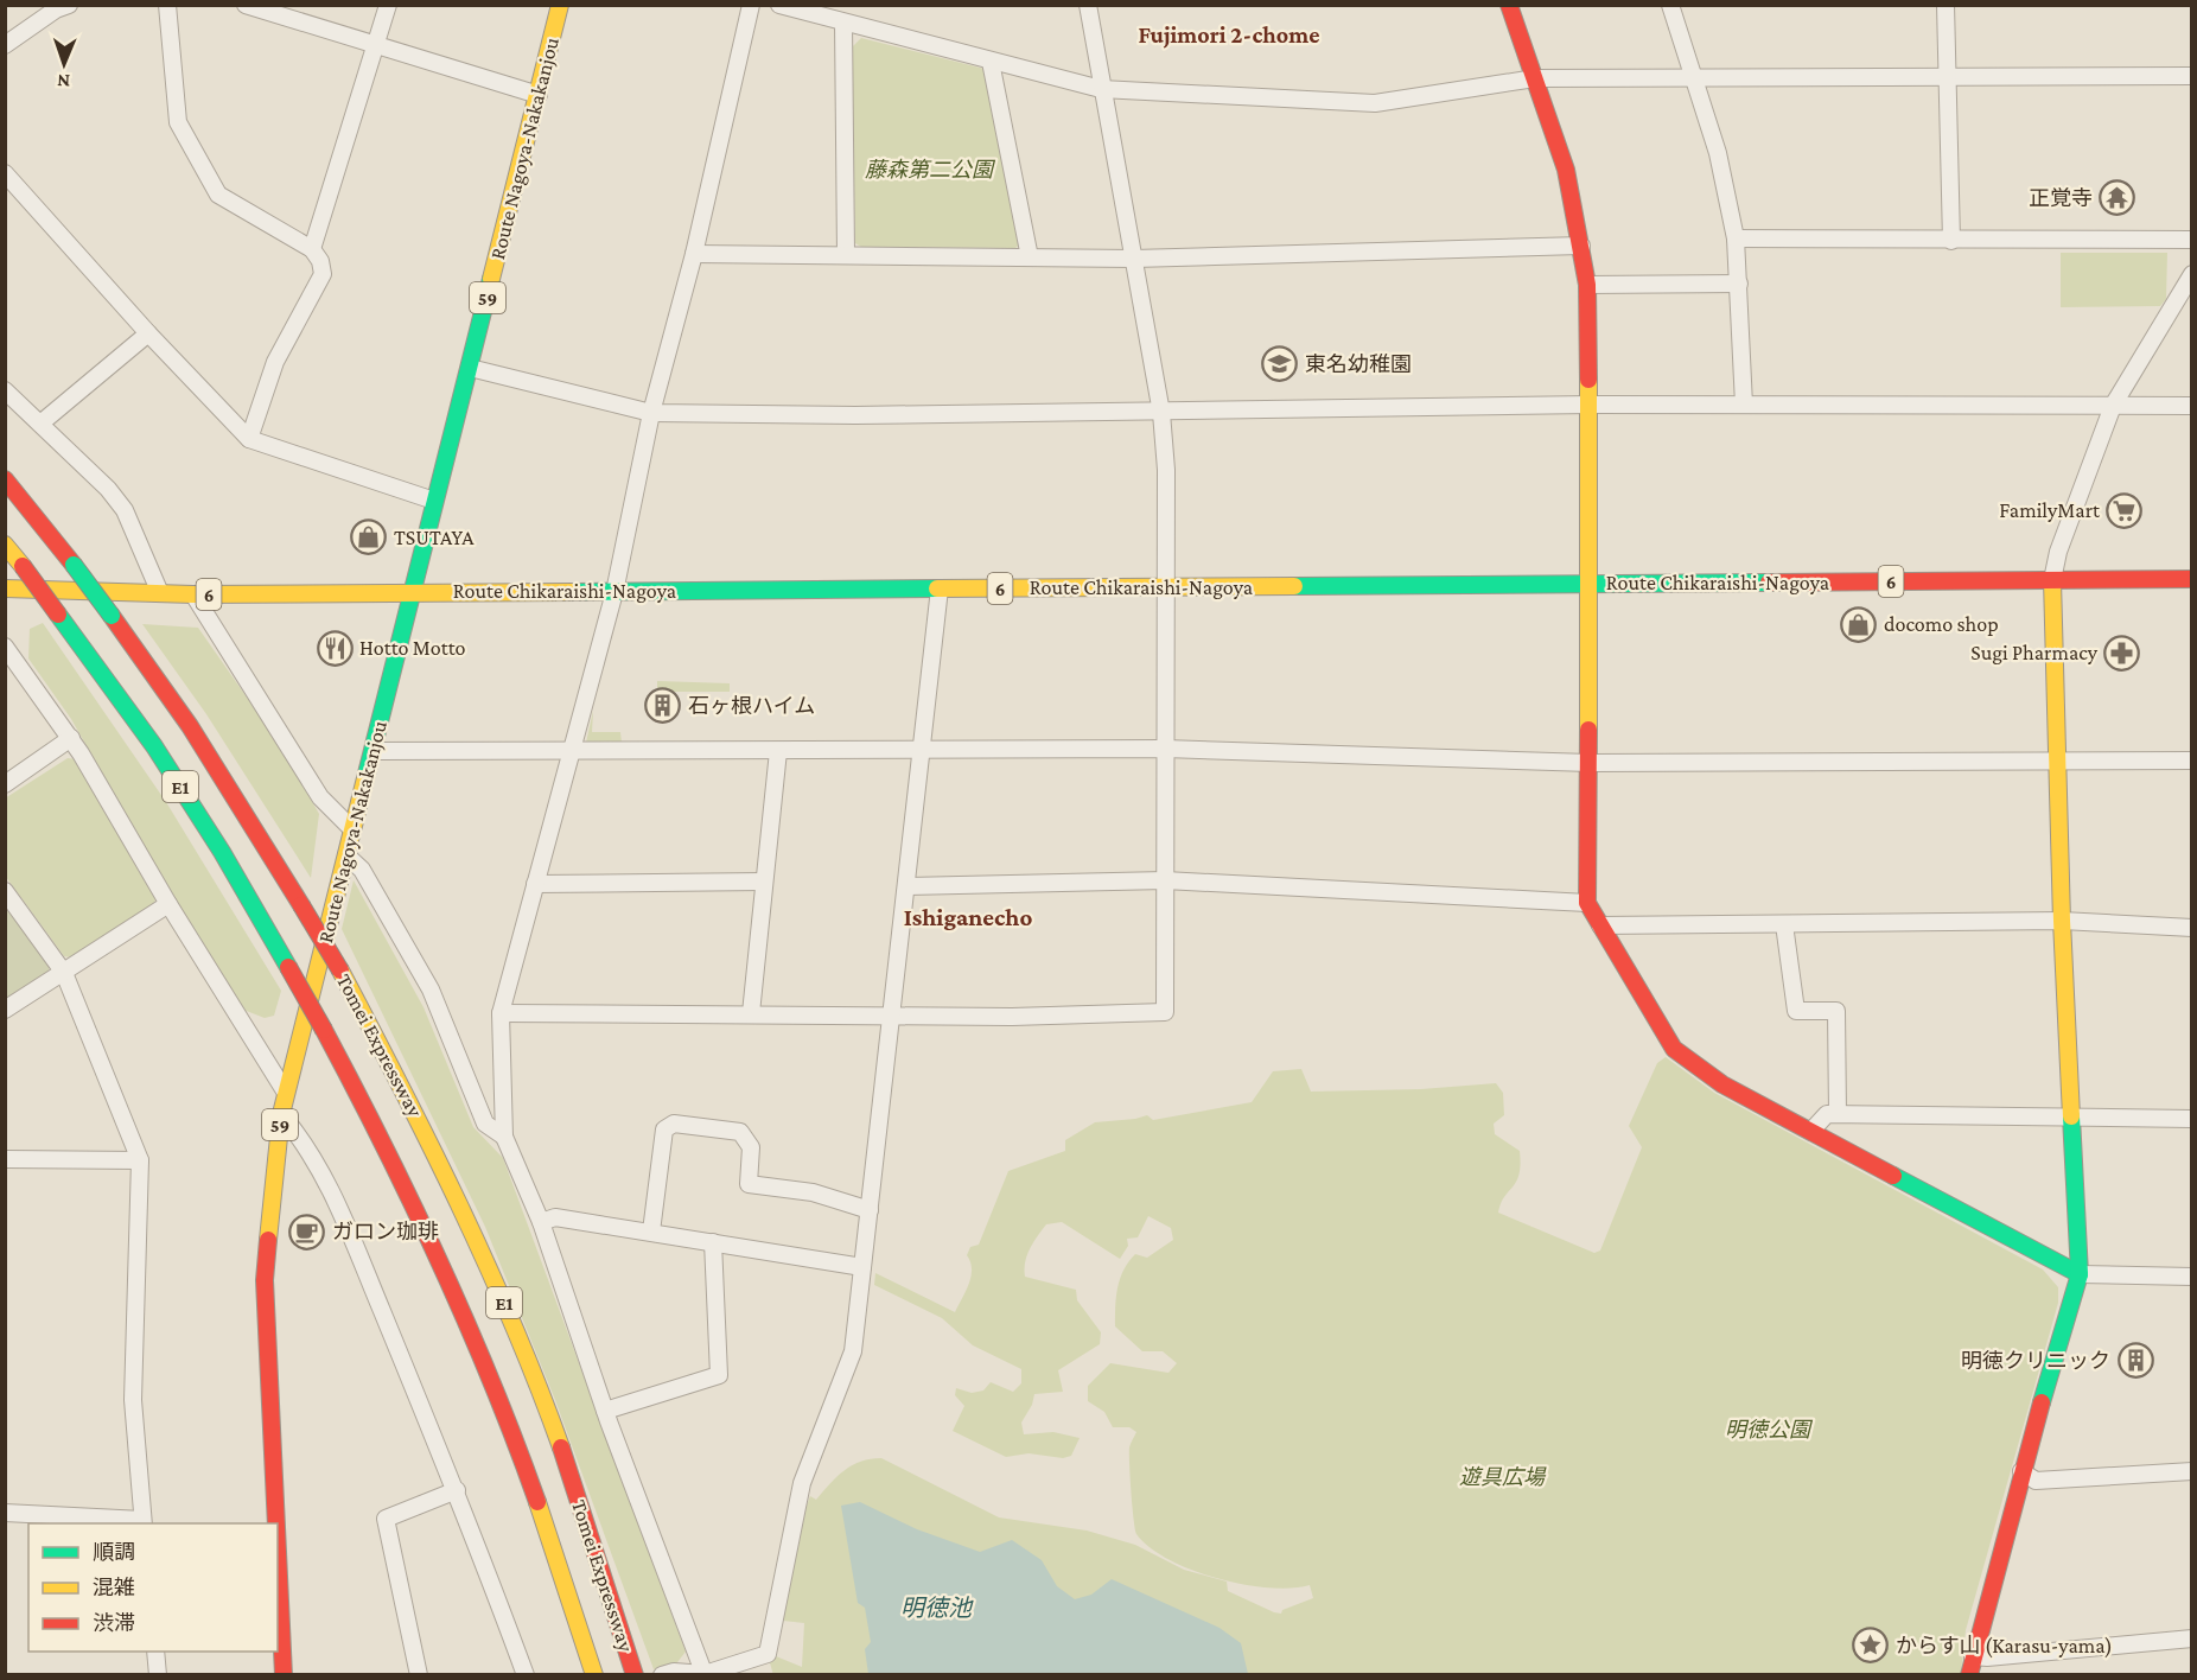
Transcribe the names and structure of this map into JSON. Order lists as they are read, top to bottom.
{
  "streets": {
    "main road": [
      "Route Nagoya-Nakakanjou",
      "59",
      "6",
      "Route Chikaraishi-Nagoya",
      "E1",
      "Tomei Expressway"
    ]
  },
  "crossings": [
    ["Route Nagoya-Nakakanjou", "Route Chikaraishi-Nagoya"]
  ],
  "districts": ["Fujimori 2-chome", "Ishiganecho"],
  "water": ["明徳池"],
  "parks": ["藤森第二公園", "明徳公園", "遊具広場"],
  "places": {
    "temple": ["正覚寺"],
    "school or university": ["東名幼稚園"],
    "supermarket": ["FamilyMart"],
    "shop": ["TSUTAYA", "docomo shop"],
    "restaurant": ["Hotto Motto"],
    "pharmacy": ["Sugi Pharmacy"],
    "building": ["石ヶ根ハイム", "明徳クリニック"],
    "cafe": ["ガロン珈琲"],
    "place": ["からす山 (Karasu-yama)"]
  },
  "legend": ["順調", "混雑", "渋滞"],
  "north": "bottom"
}
